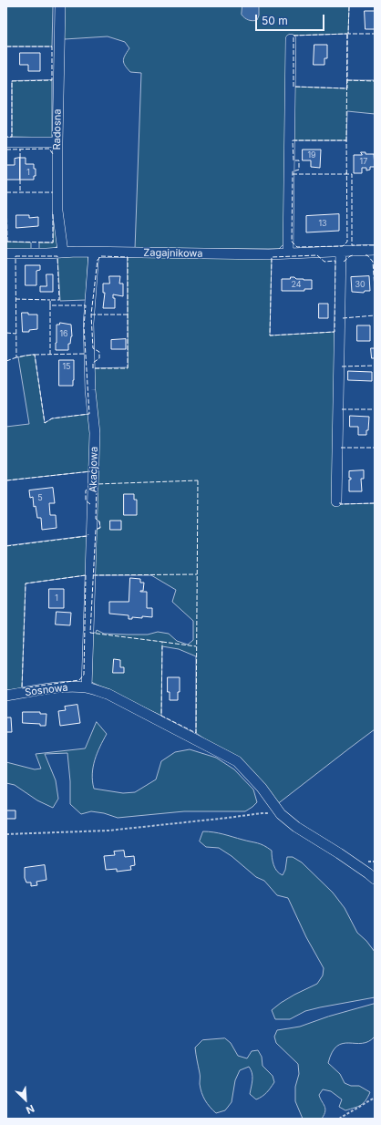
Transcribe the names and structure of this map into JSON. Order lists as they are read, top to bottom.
{
  "streets": {
    "street": [
      "Radosna",
      "Zagajnikowa",
      "Akacjowa",
      "Sosnowa"
    ]
  },
  "crossings": [
    ["Radosna", "Zagajnikowa"],
    ["Zagajnikowa", "Akacjowa"],
    ["Akacjowa", "Sosnowa"]
  ],
  "house_numbers": [
    "19",
    "17",
    "1",
    "13",
    "24",
    "30",
    "16",
    "15",
    "5",
    "1"
  ],
  "scale_bar": "50 m",
  "north": "bottom right"
}
